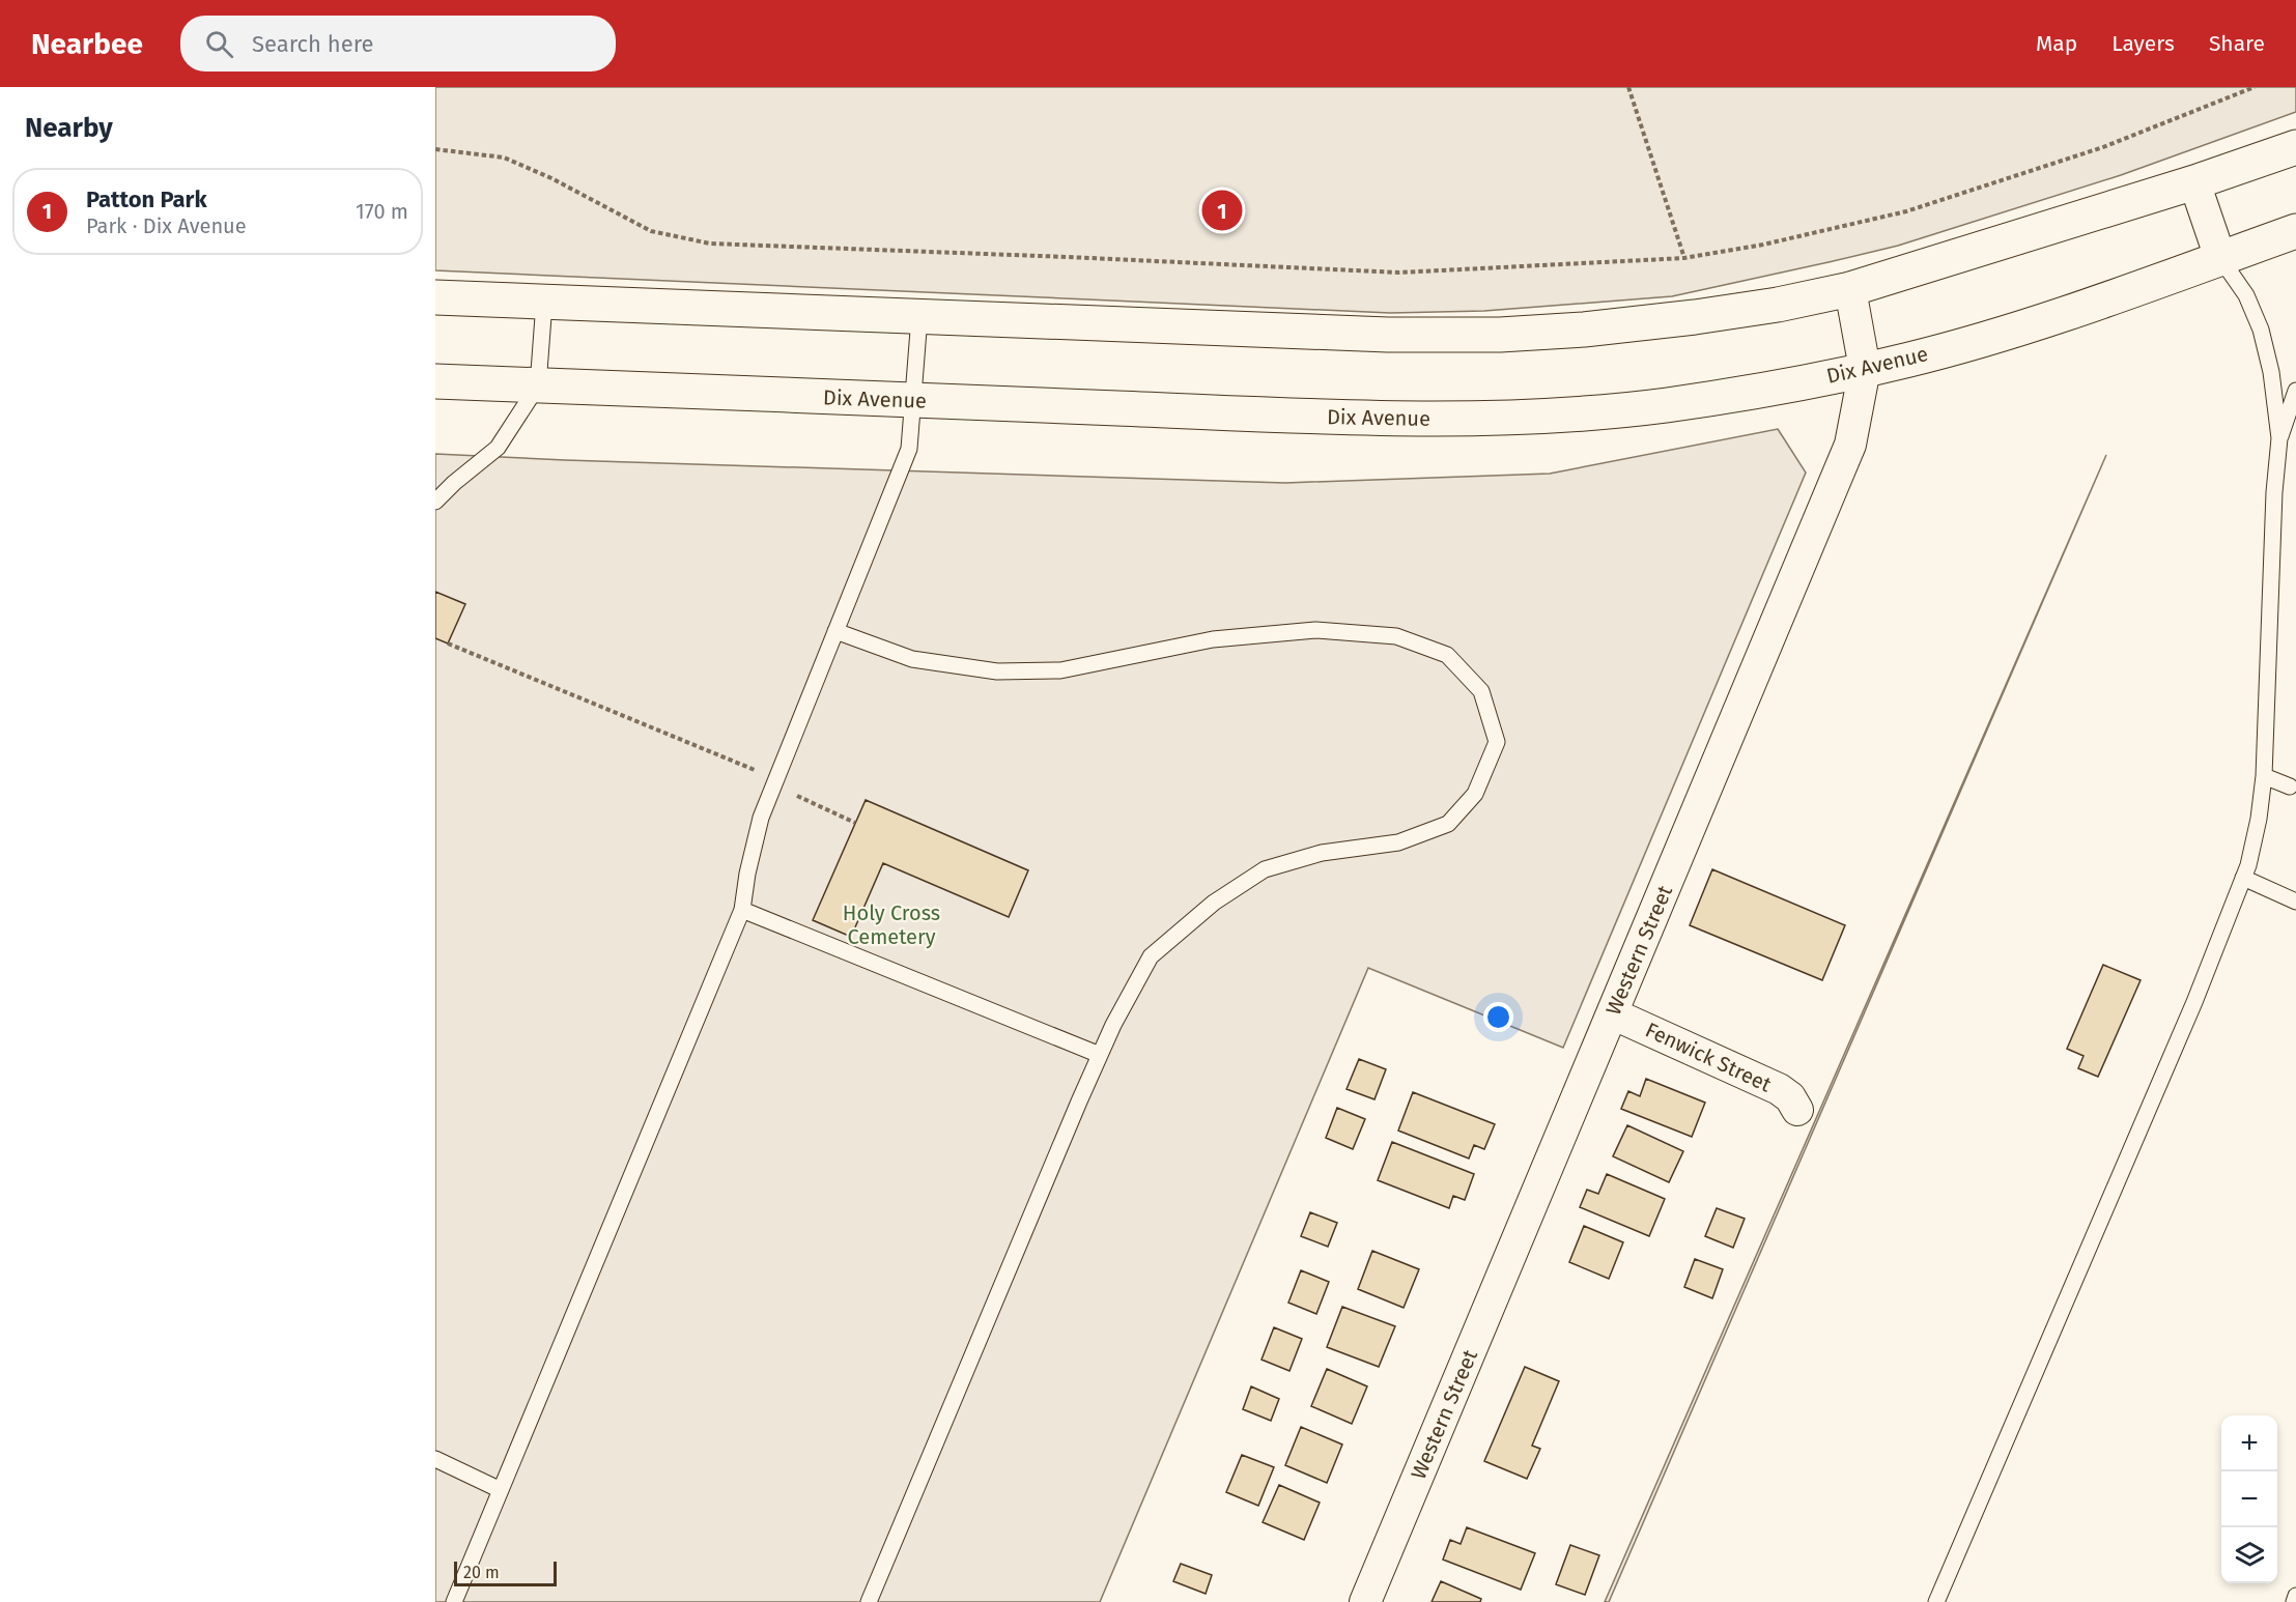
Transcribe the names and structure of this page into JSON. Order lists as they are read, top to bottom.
{
  "streets": {
    "street": ["Dix Avenue", "Western Street", "Fenwick Street"]
  },
  "crossings": [
    ["Dix Avenue", "Western Street"],
    ["Western Street", "Fenwick Street"]
  ],
  "parks": ["Holy Cross Cemetery"],
  "scale_bar": "20 m",
  "page": {
    "header": "Nearbee",
    "search": "Search here",
    "nav": ["Map", "Layers", "Share"],
    "heading": "Nearby",
    "list": [
      {
        "mark": "1",
        "name": "Patton Park",
        "note": "Park · Dix Avenue",
        "value": "170 m"
      }
    ],
    "pins": "1",
    "map_buttons": ["+", "−"],
    "scale": "20 m"
  }
}
